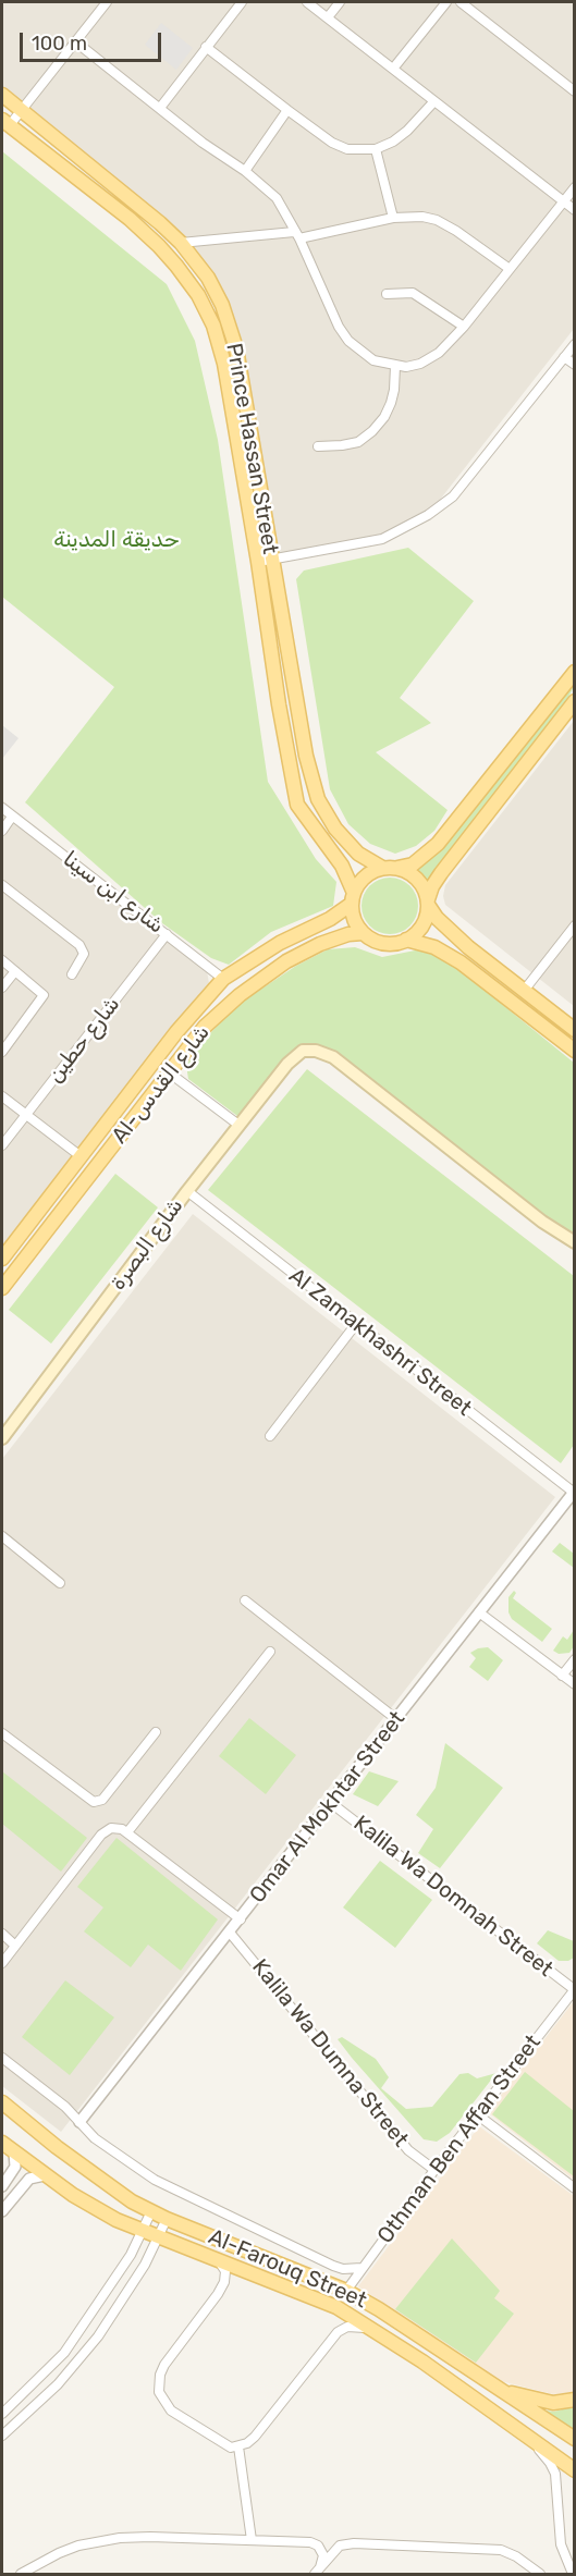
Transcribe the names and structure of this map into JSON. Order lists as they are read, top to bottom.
{
  "streets": {
    "main road": [
      "Prince Hassan Street",
      "Al-شارع القدس",
      "شارع البصرة",
      "Al-Farouq Street"
    ],
    "street": [
      "شارع ابن سينا",
      "شارع حطين",
      "Al Zamakhashri Street",
      "Omar Al Mokhtar Street",
      "Kalila Wa Domnah Street",
      "Kalila Wa Dumna Street",
      "Othman Ben Affan Street"
    ]
  },
  "crossings": [
    ["Prince Hassan Street", "Al-شارع القدس"],
    ["شارع ابن سينا", "شارع حطين"],
    ["شارع ابن سينا", "Al-شارع القدس"],
    ["شارع البصرة", "Al Zamakhashri Street"],
    ["Al Zamakhashri Street", "Omar Al Mokhtar Street"],
    ["Omar Al Mokhtar Street", "Kalila Wa Domnah Street"],
    ["Omar Al Mokhtar Street", "Kalila Wa Dumna Street"],
    ["Kalila Wa Domnah Street", "Othman Ben Affan Street"],
    ["Kalila Wa Dumna Street", "Othman Ben Affan Street"],
    ["Othman Ben Affan Street", "Al-Farouq Street"]
  ],
  "parks": ["حديقة المدينة"],
  "scale_bar": "100 m"
}
